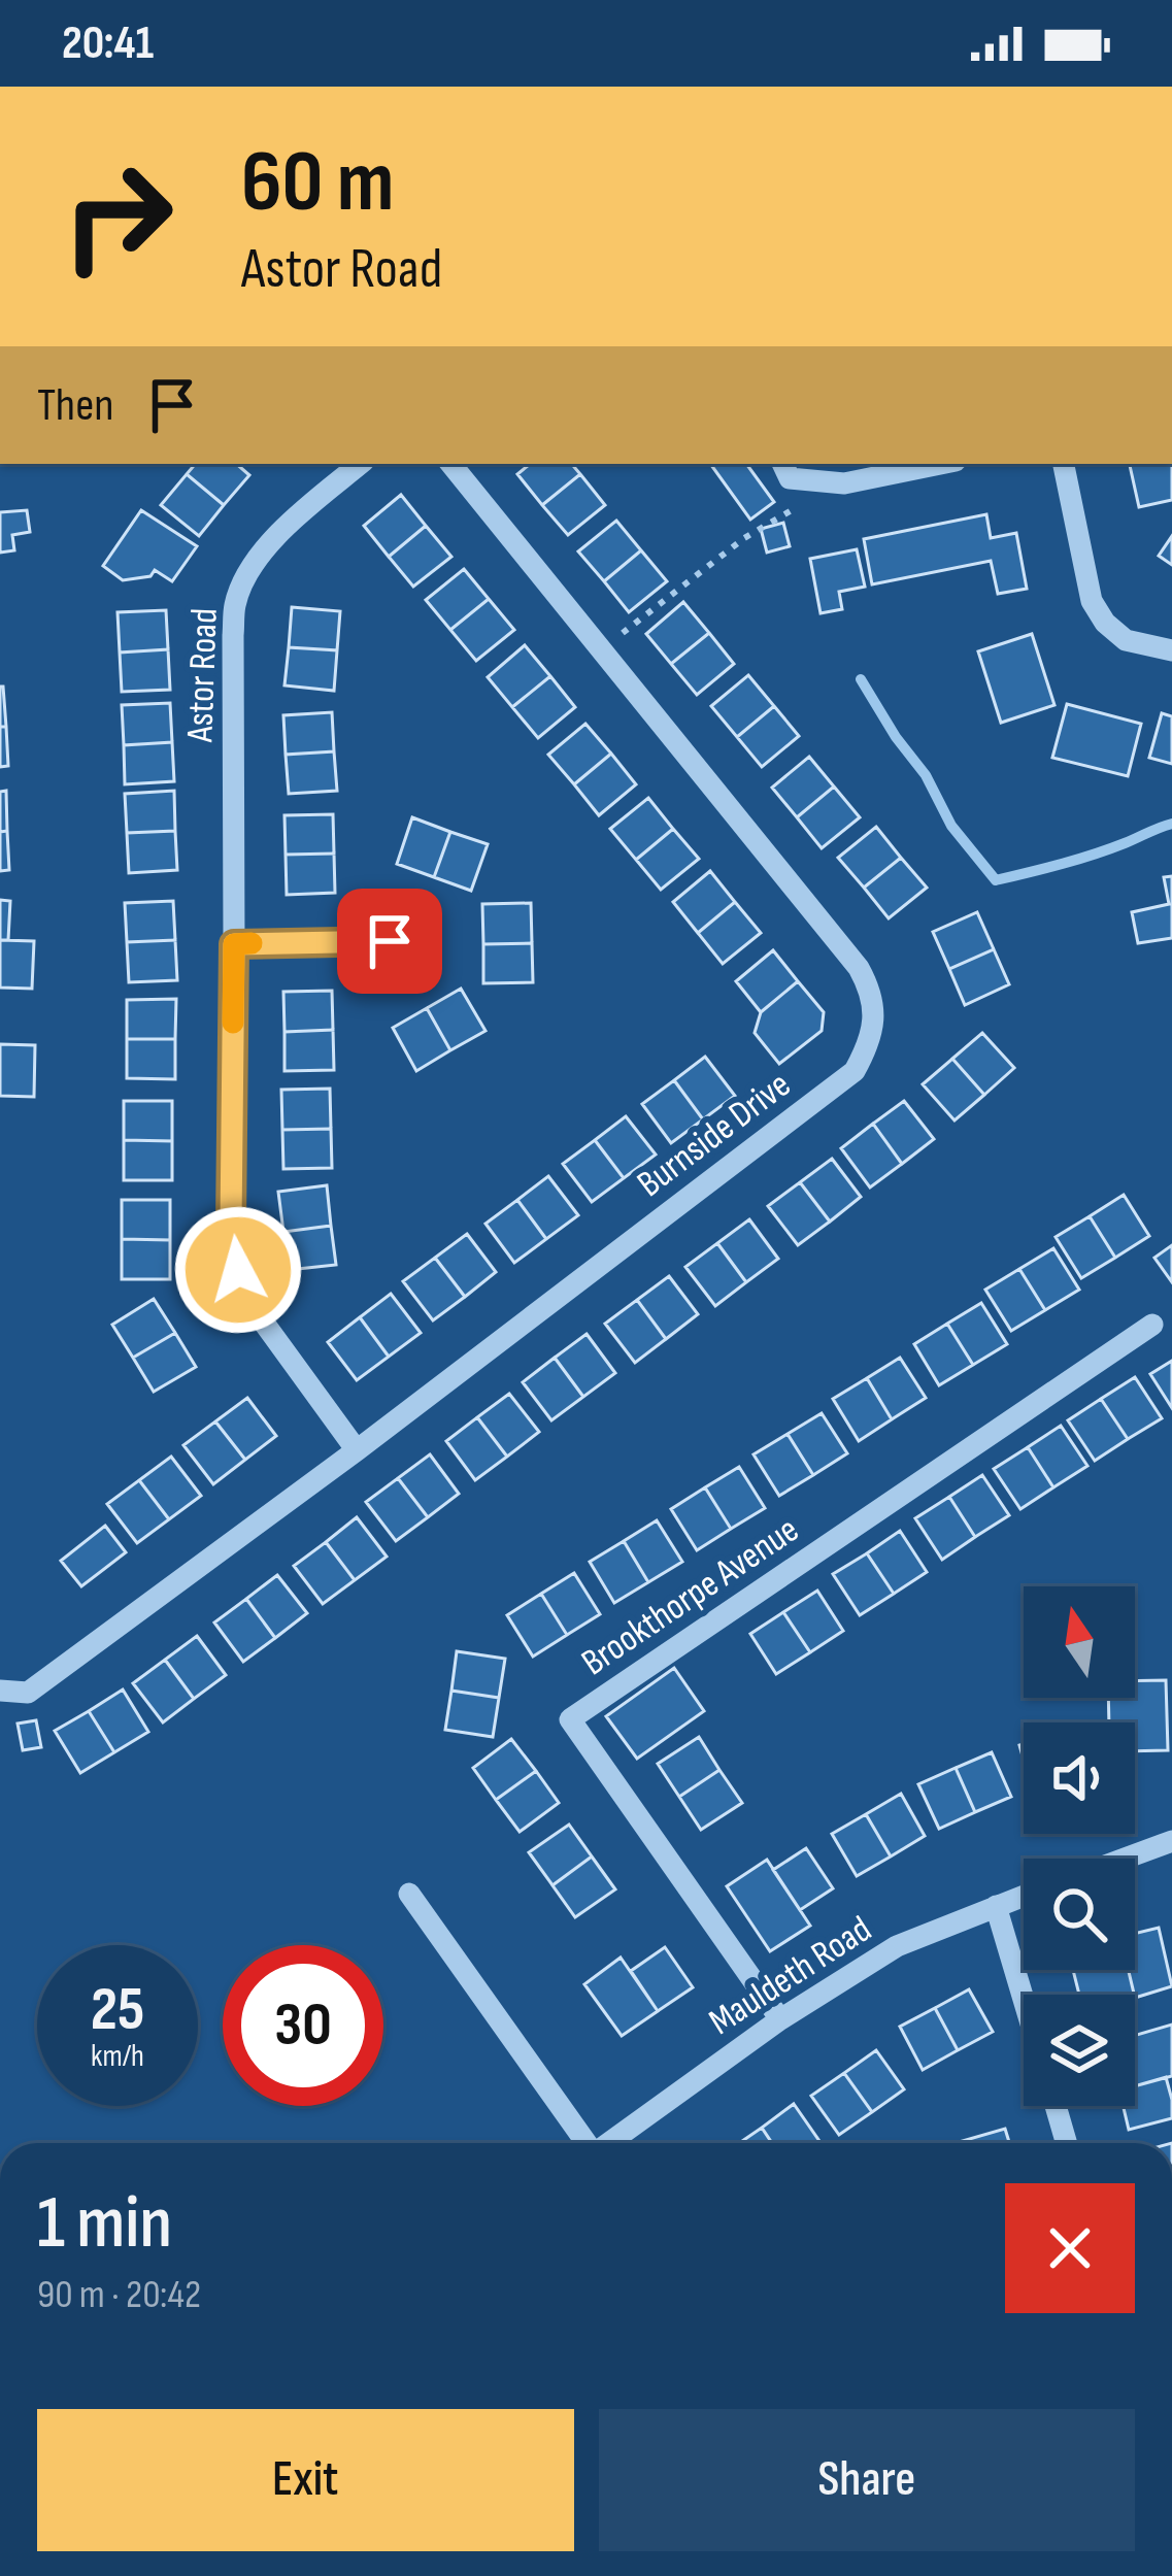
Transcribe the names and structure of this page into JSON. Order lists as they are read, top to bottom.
{
  "streets": {
    "street": [
      "Astor Road",
      "Burnside Drive",
      "Brookthorpe Avenue",
      "Mauldeth Road"
    ]
  },
  "crossings": [
    ["Astor Road", "Burnside Drive"],
    ["Brookthorpe Avenue", "Mauldeth Road"]
  ],
  "north": "top",
  "page": {
    "status": "20:41",
    "turn": ["60 m", "Astor Road"],
    "then": "Then",
    "speed": "25 km/h",
    "limit": "30",
    "heading": ["1 min", "90 m · 20:42"],
    "buttons": ["Exit", "Share"]
  }
}
